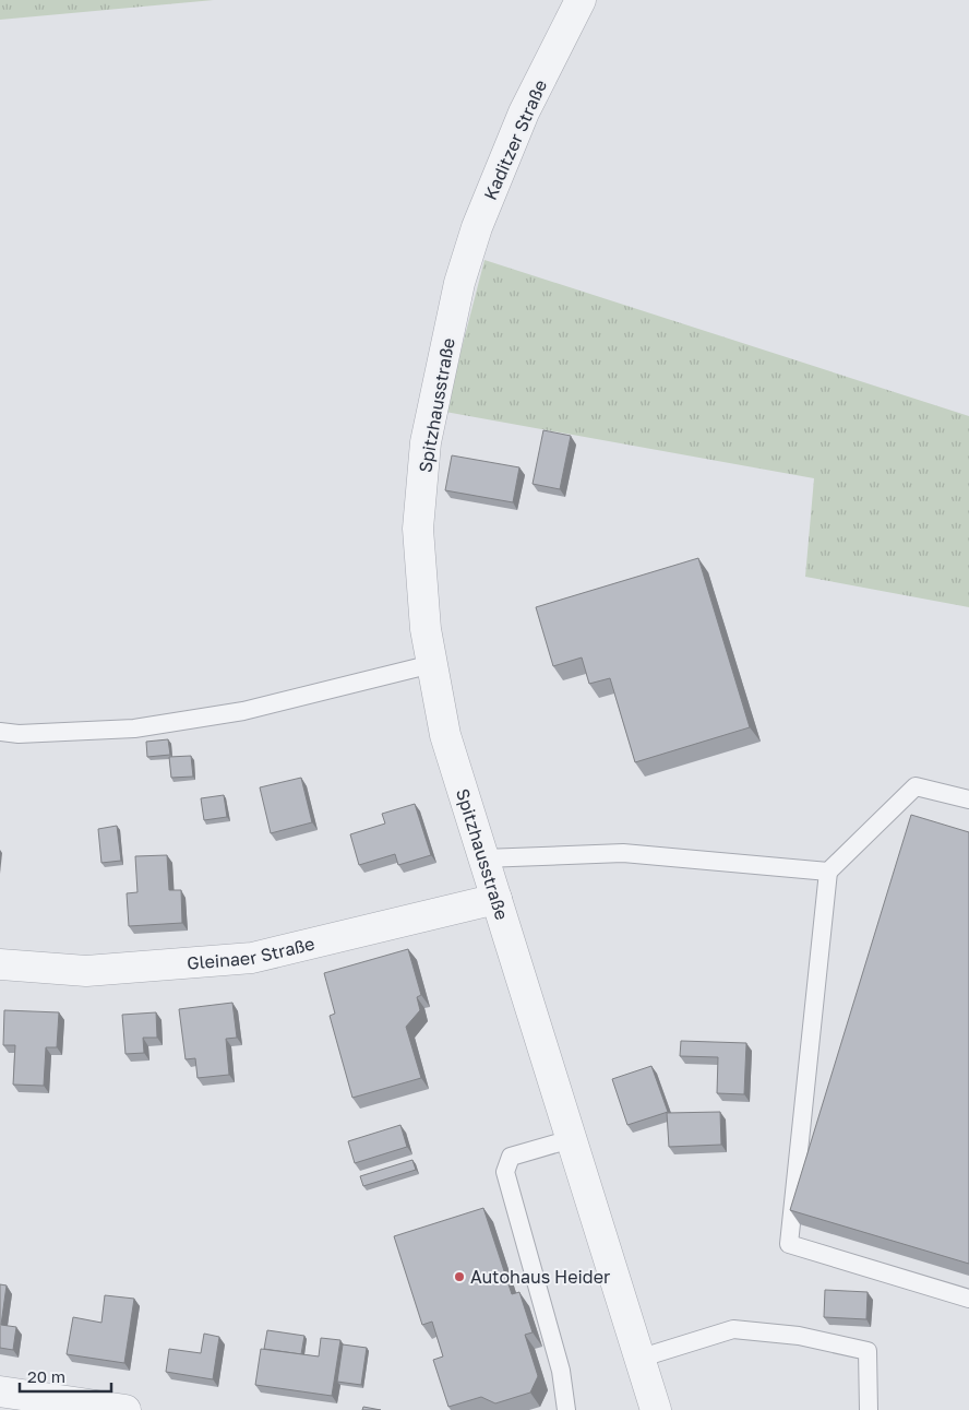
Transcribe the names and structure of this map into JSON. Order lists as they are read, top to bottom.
{
  "streets": {
    "street": ["Kaditzer Straße", "Spitzhausstraße", "Gleinaer Straße"]
  },
  "crossings": [
    ["Kaditzer Straße", "Spitzhausstraße"],
    ["Spitzhausstraße", "Gleinaer Straße"]
  ],
  "places": ["Autohaus Heider"],
  "scale_bar": "20 m"
}
